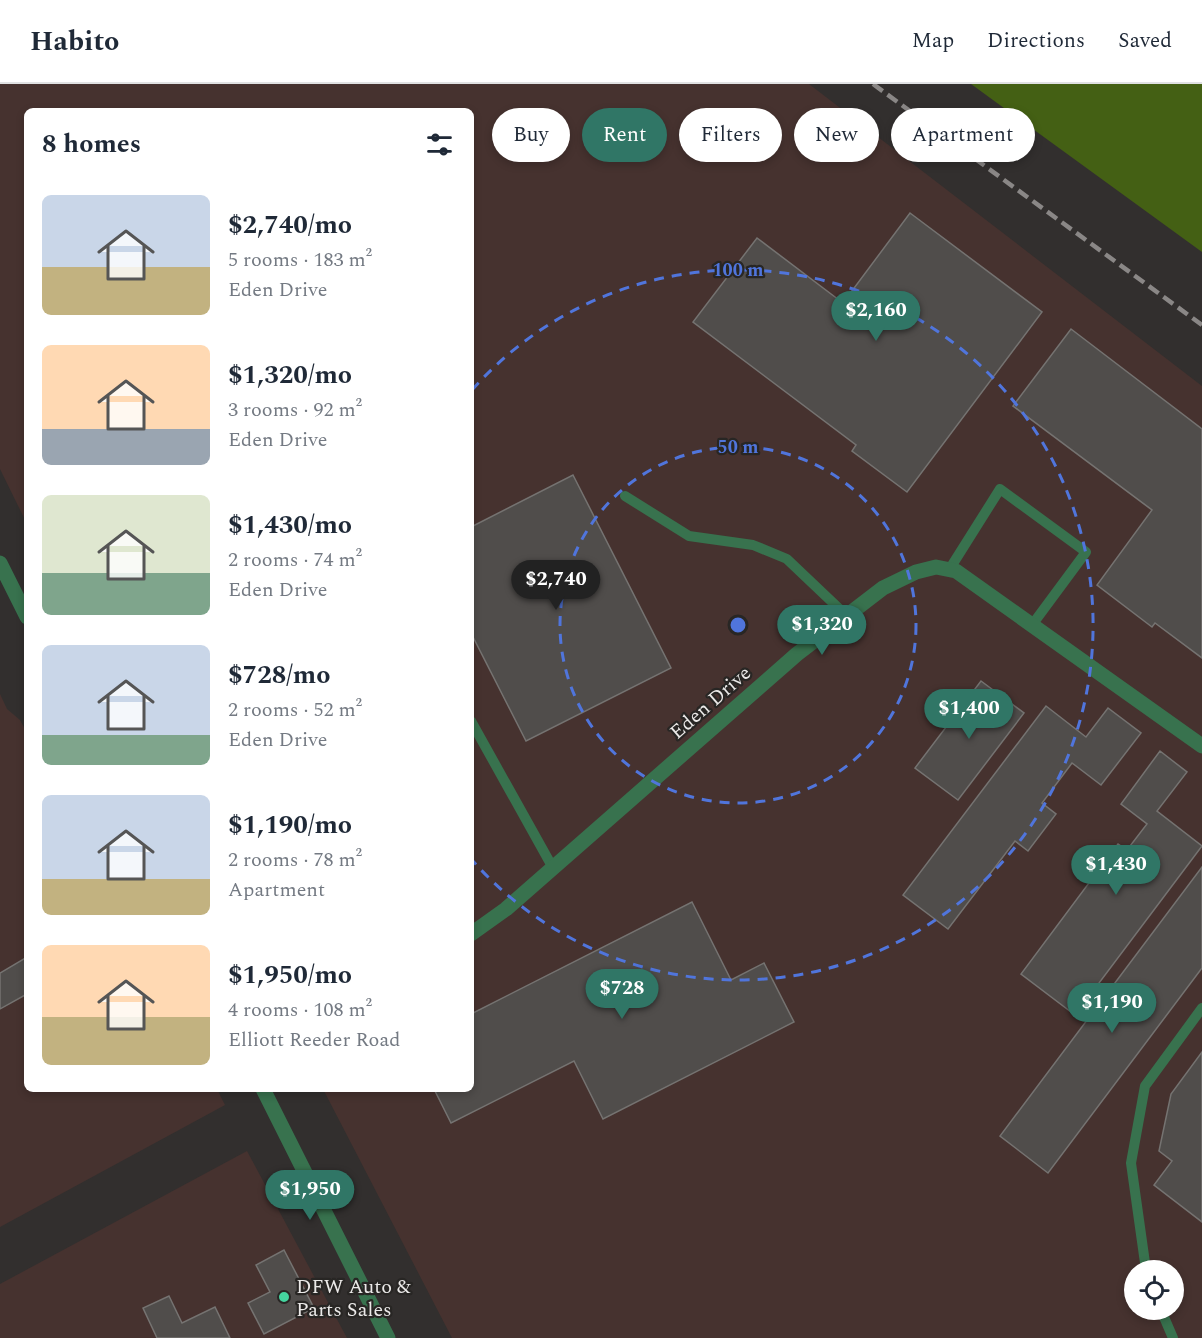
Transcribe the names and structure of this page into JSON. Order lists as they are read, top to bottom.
{
  "streets": {
    "street": ["Eden Drive"]
  },
  "places": ["DFW Auto & Parts Sales"],
  "page": {
    "header": "Habito",
    "nav": ["Map", "Directions", "Saved"],
    "chip": [
      "Buy",
      "Rent",
      "Filters",
      "New",
      "Apartment"
    ],
    "heading": "8 homes",
    "list": [
      {
        "name": "$2,740/mo",
        "note": "5 rooms · 183 m² · Eden Drive"
      },
      {
        "name": "$1,320/mo",
        "note": "3 rooms · 92 m² · Eden Drive"
      },
      {
        "name": "$1,430/mo",
        "note": "2 rooms · 74 m² · Eden Drive"
      },
      {
        "name": "$728/mo",
        "note": "2 rooms · 52 m² · Eden Drive"
      },
      {
        "name": "$1,190/mo",
        "note": "2 rooms · 78 m² · Apartment"
      },
      {
        "name": "$1,950/mo",
        "note": "4 rooms · 108 m² · Elliott Reeder Road"
      }
    ],
    "price": [
      "$2,160",
      "$2,740",
      "$1,320",
      "$1,400",
      "$1,430",
      "$728",
      "$1,190",
      "$1,950"
    ]
  },
  "rings": ["100 m", "50 m"]
}
